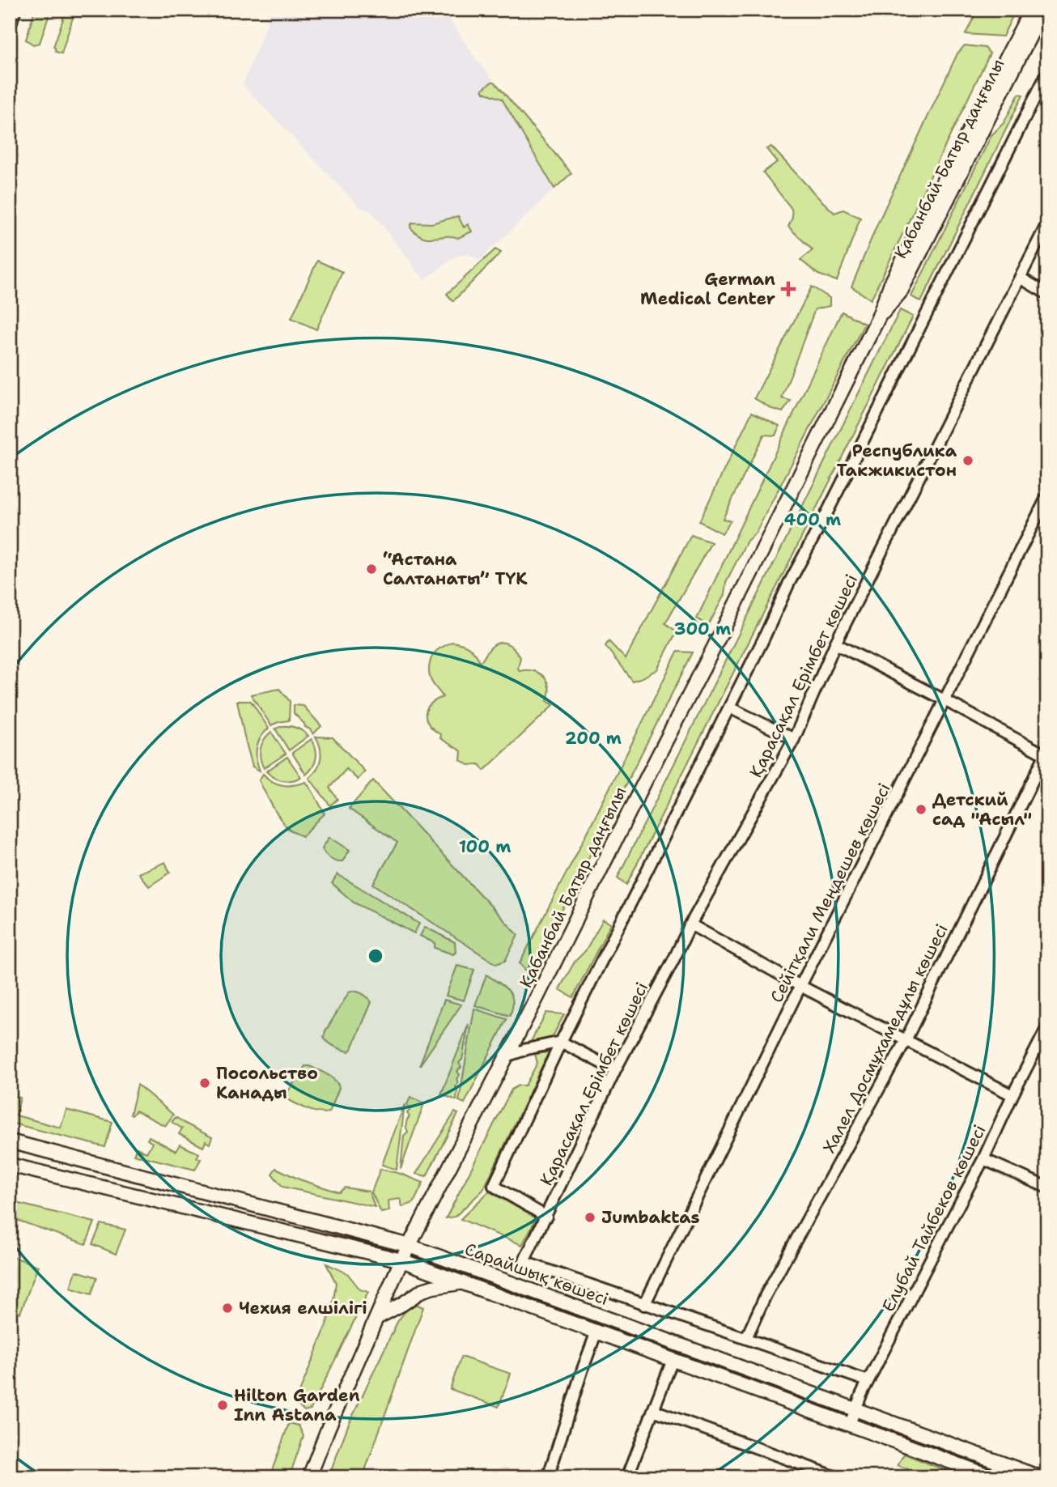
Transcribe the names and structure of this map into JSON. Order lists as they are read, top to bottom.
{
  "streets": {
    "main road": ["Қабанбай Батыр даңғылы", "Сарайшық көшесі"],
    "street": [
      "Қарасақал Ерімбет көшесі",
      "Сейітқали Меңдешев көшесі",
      "Халел Досмұхамедұлы көшесі",
      "Елубай Тайбеков көшесі"
    ]
  },
  "crossings": [
    ["Қабанбай Батыр даңғылы", "Сарайшық көшесі"],
    ["Қарасақал Ерімбет көшесі", "Сейітқали Меңдешев көшесі"],
    ["Елубай Тайбеков көшесі", "Сарайшық көшесі"]
  ],
  "places": {
    "health": ["German Medical Center"],
    "other": [
      "Республика Такжикистон",
      "“Астана Салтанаты” ТҮК",
      "Детский сад \"Асыл\"",
      "Посольство Канады",
      "Jumbaktas",
      "Чехия елшілігі",
      "Hilton Garden Inn Astana"
    ]
  },
  "rings": [
    "400 m",
    "300 m",
    "200 m",
    "100 m"
  ]
}
